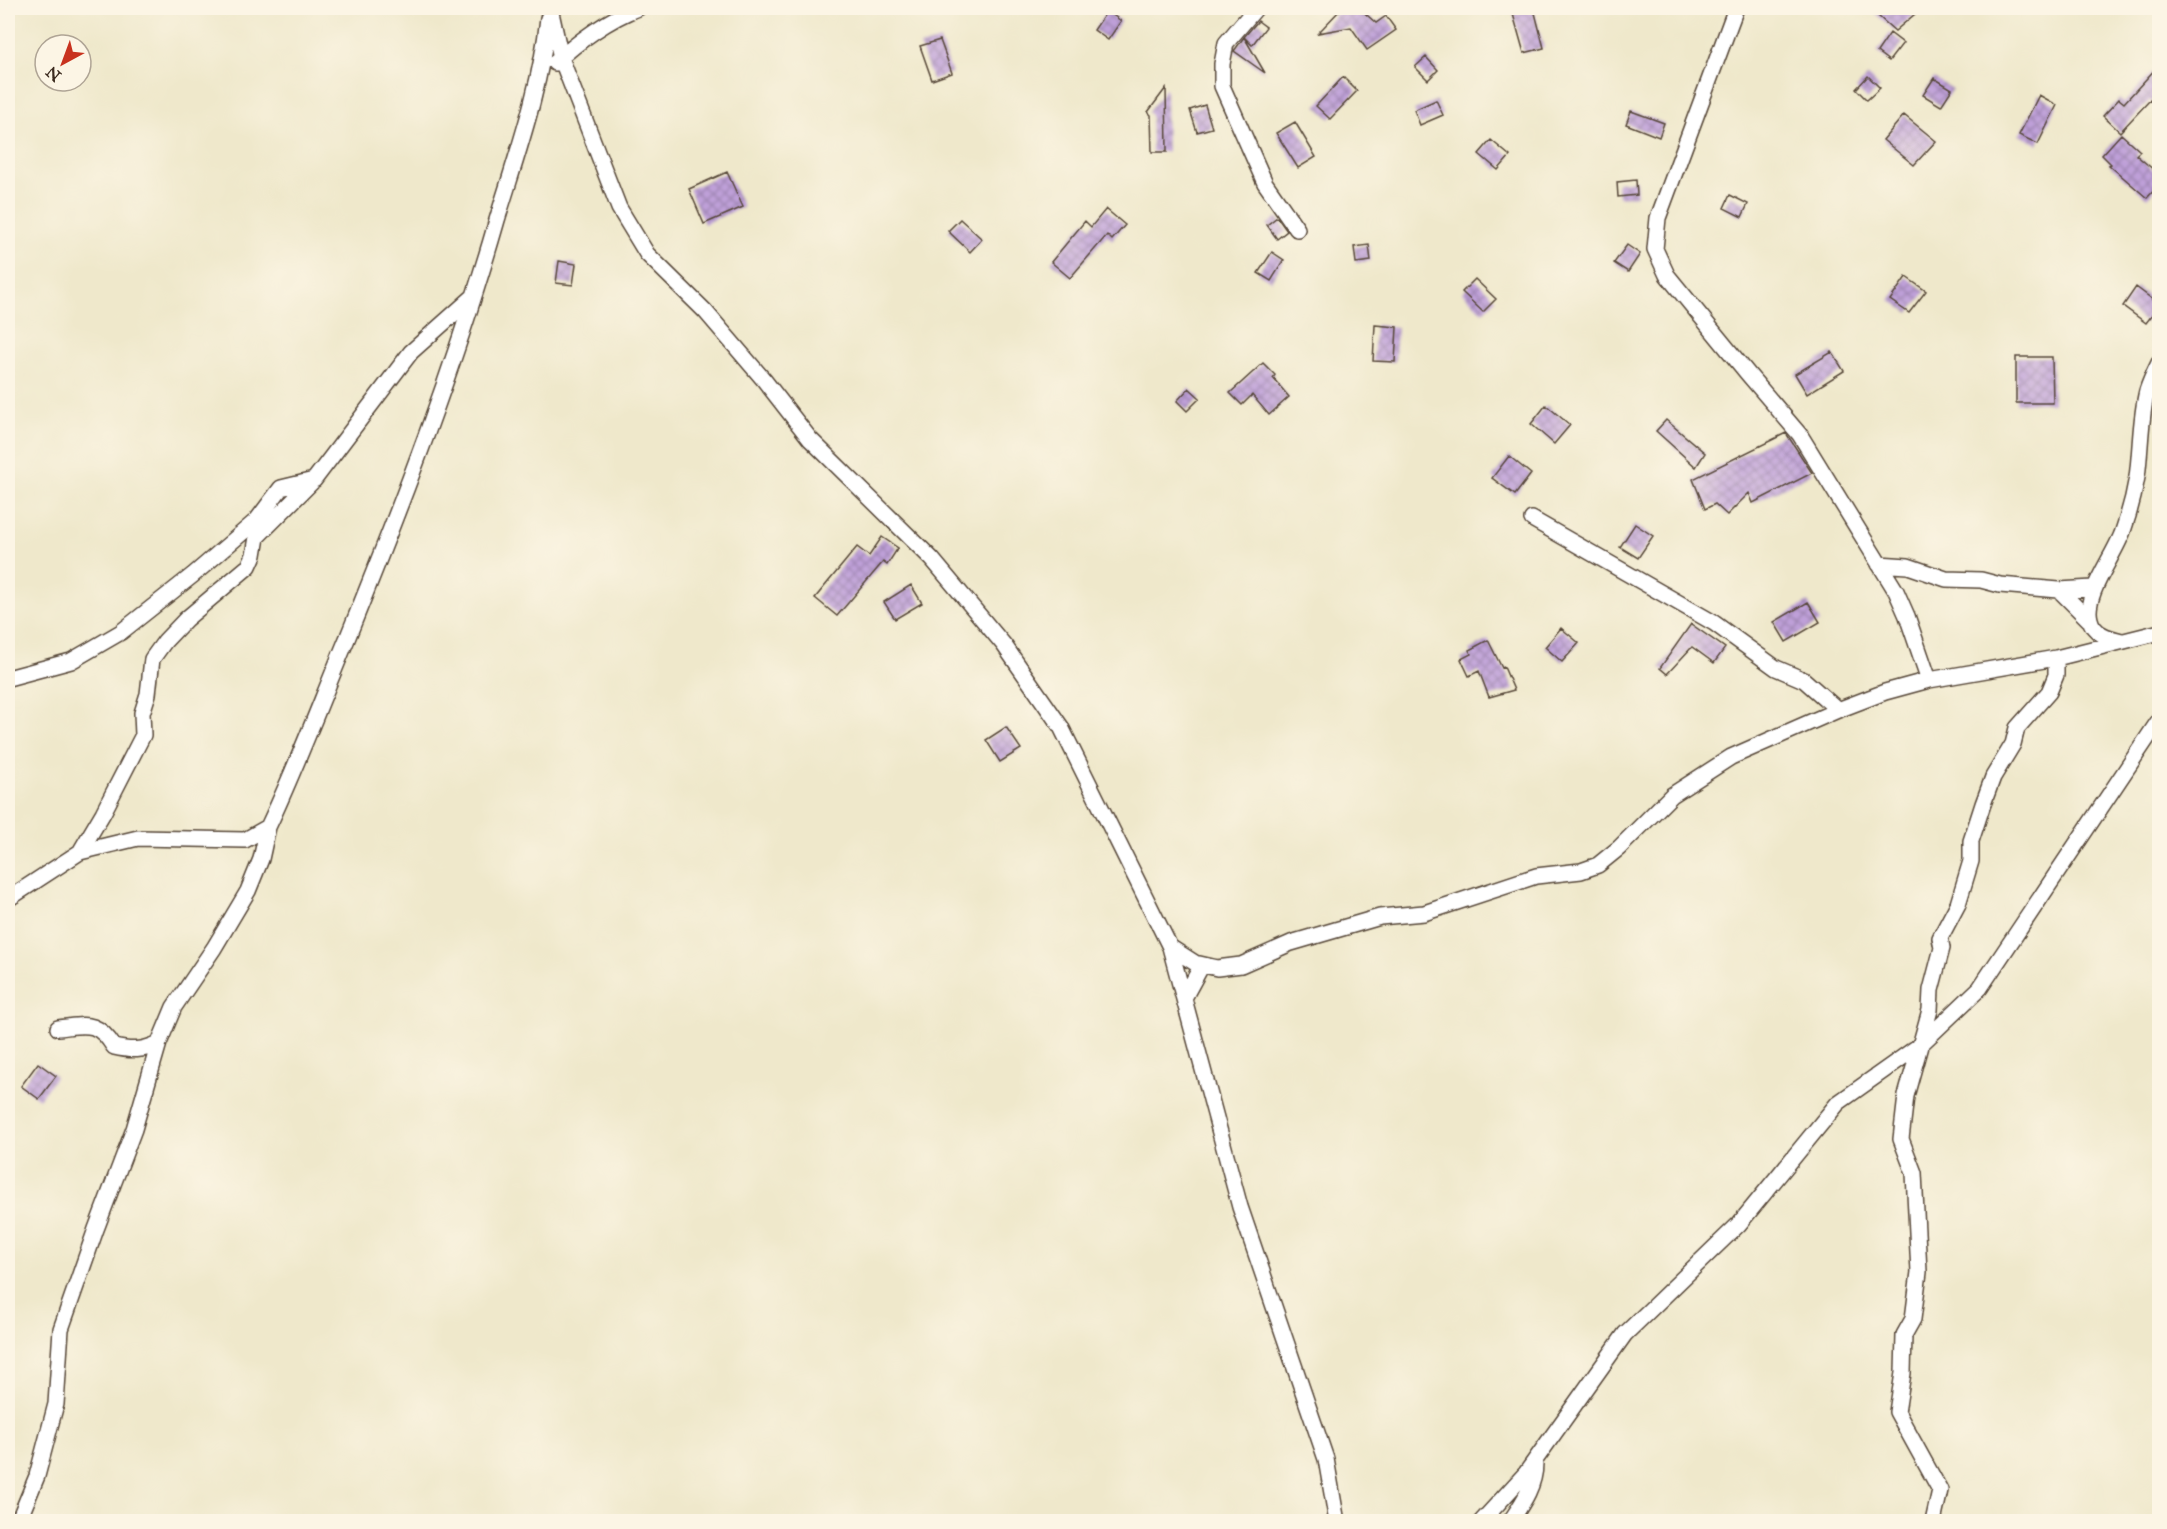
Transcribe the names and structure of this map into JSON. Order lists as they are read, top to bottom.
{
  "north": "bottom left"
}
